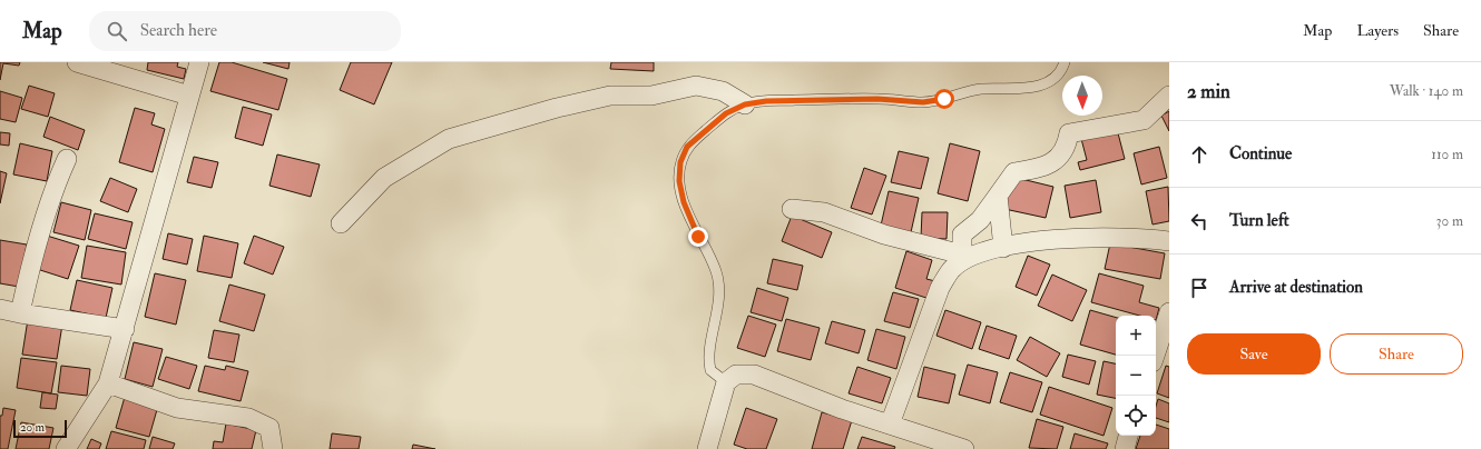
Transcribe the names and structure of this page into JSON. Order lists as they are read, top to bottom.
{
  "scale_bar": "20 m",
  "north": "bottom",
  "page": {
    "header": "Map",
    "search": "Search here",
    "nav": ["Map", "Layers", "Share"],
    "heading": ["2 min", "Walk · 140 m"],
    "list": [
      ["Continue", "110 m"],
      ["Turn left", "30 m"],
      "Arrive at destination"
    ],
    "map_buttons": ["+", "−"],
    "buttons": ["Save", "Share"],
    "scale": "20 m"
  }
}
